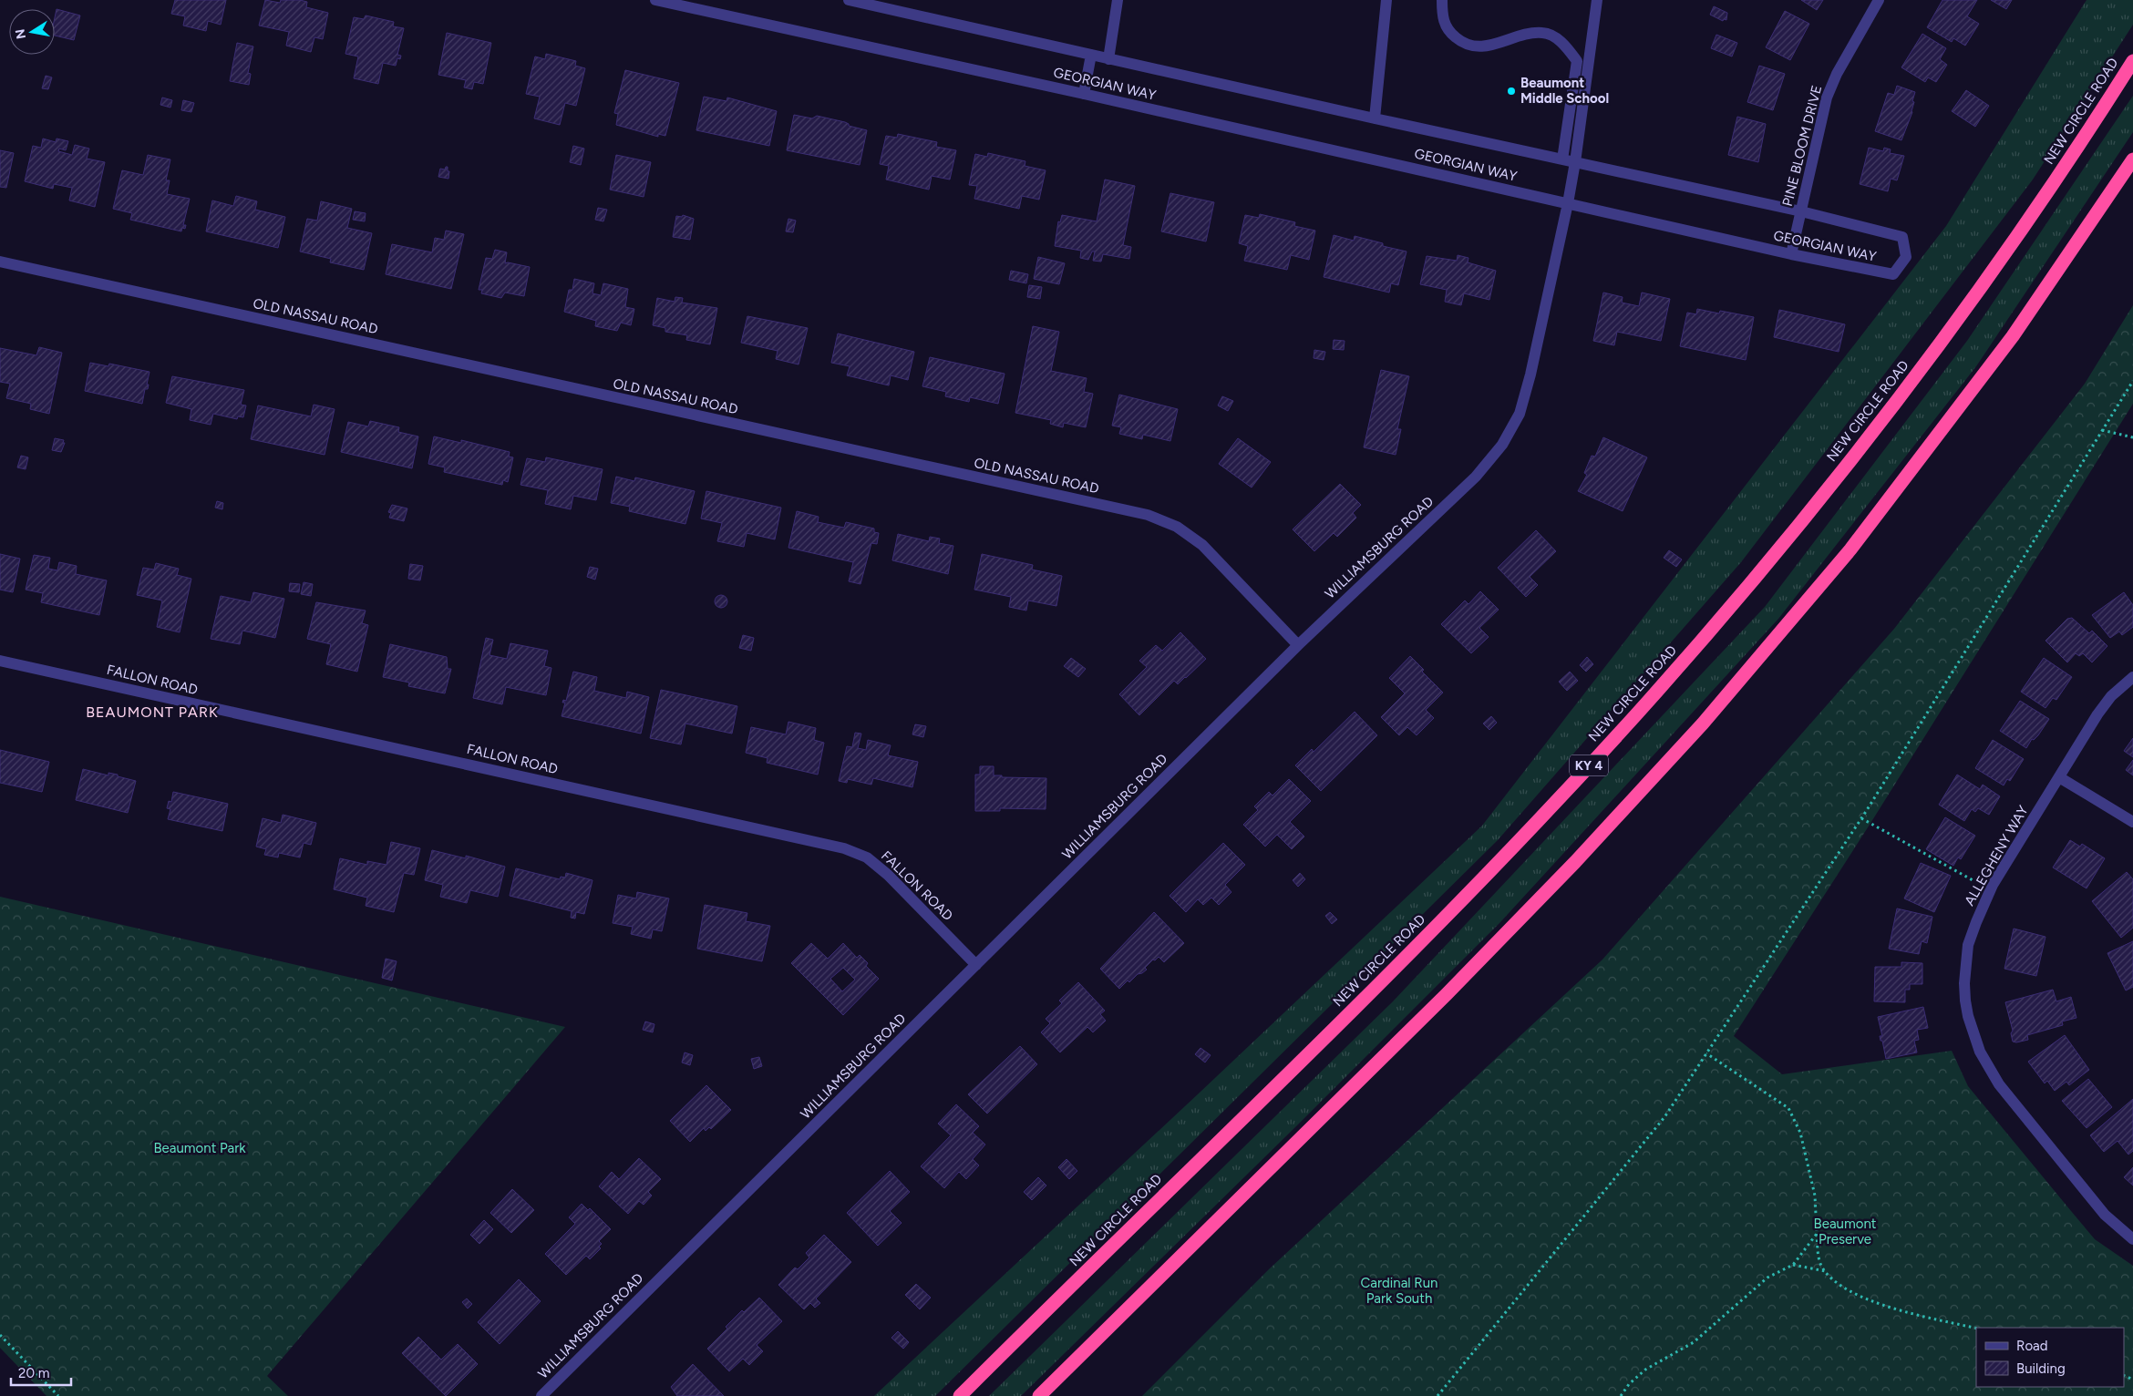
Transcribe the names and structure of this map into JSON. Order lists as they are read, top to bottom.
{
  "streets": {
    "highway": ["NEW CIRCLE ROAD", "KY 4"],
    "street": [
      "GEORGIAN WAY",
      "PINE BLOOM DRIVE",
      "OLD NASSAU ROAD",
      "WILLIAMSBURG ROAD",
      "FALLON ROAD",
      "ALLEGHENY WAY"
    ]
  },
  "crossings": [
    ["GEORGIAN WAY", "PINE BLOOM DRIVE"],
    ["GEORGIAN WAY", "WILLIAMSBURG ROAD"],
    ["OLD NASSAU ROAD", "WILLIAMSBURG ROAD"],
    ["WILLIAMSBURG ROAD", "FALLON ROAD"]
  ],
  "districts": ["BEAUMONT PARK"],
  "parks": ["Beaumont Park", "Beaumont Preserve", "Cardinal Run Park South"],
  "places": ["Beaumont Middle School"],
  "legend": ["Road", "Building"],
  "scale_bar": "20 m",
  "north": "left"
}
